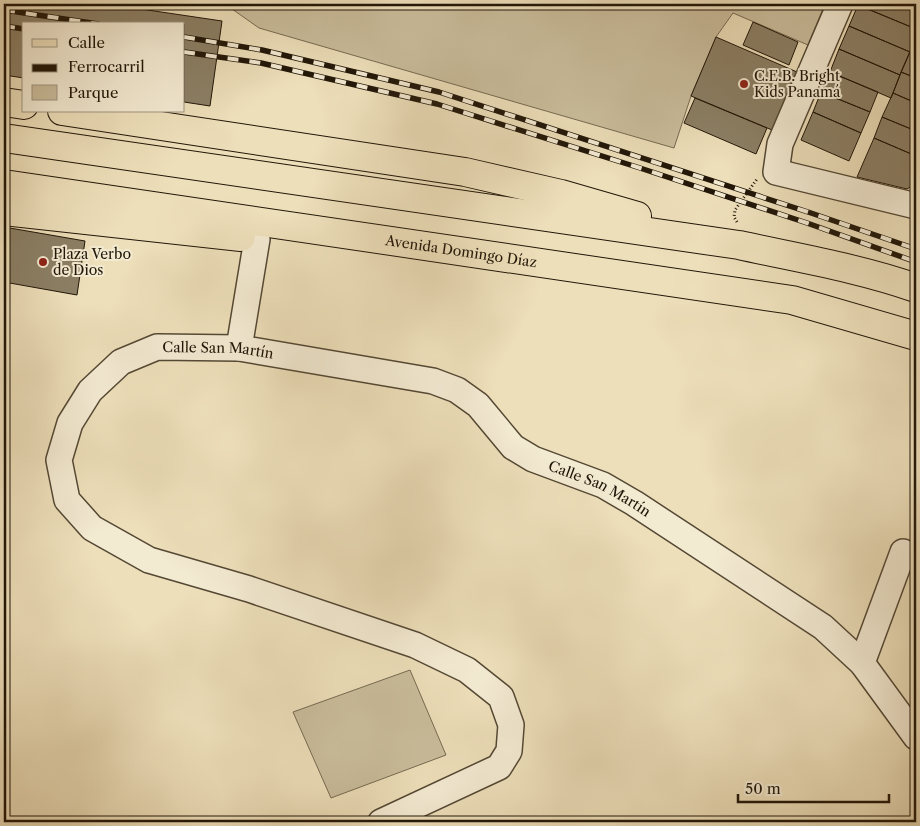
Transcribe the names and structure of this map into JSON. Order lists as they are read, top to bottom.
{
  "streets": {
    "main road": ["Avenida Domingo Díaz"],
    "street": ["Calle San Martín"]
  },
  "places": ["C.E.B. Bright Kids Panamá", "Plaza Verbo de Dios"],
  "legend": ["Calle", "Ferrocarril", "Parque"],
  "scale_bar": "50 m"
}
